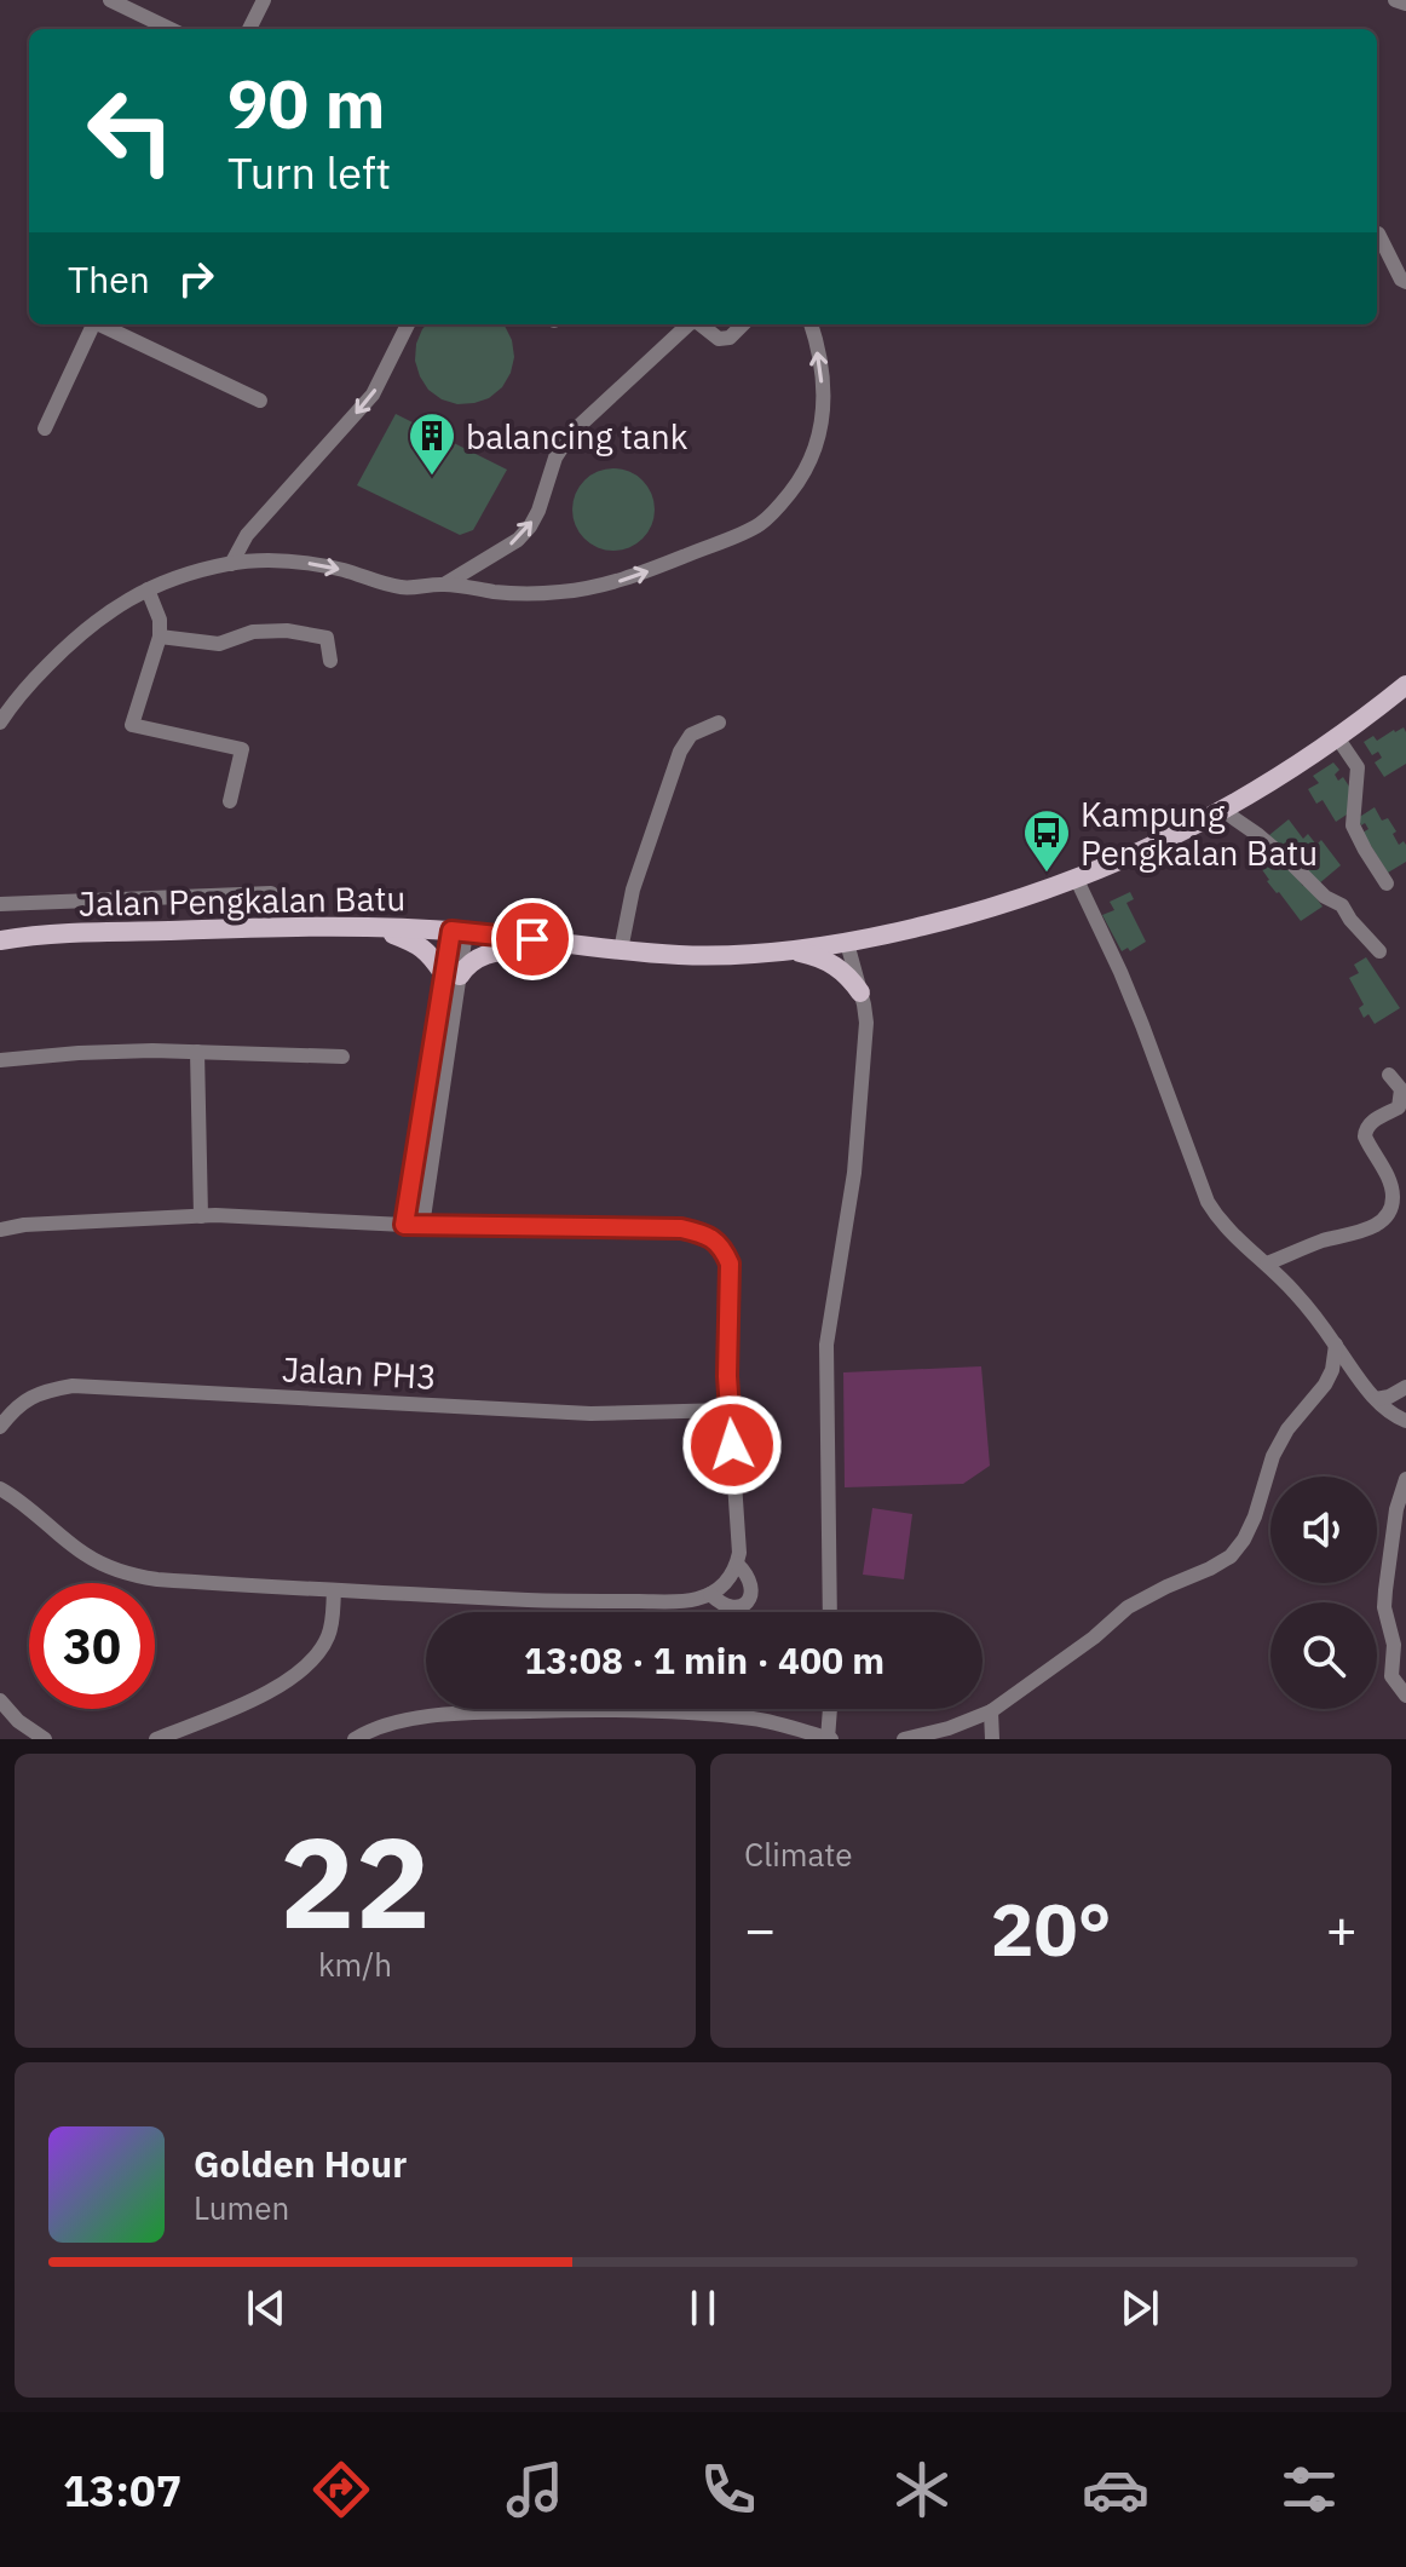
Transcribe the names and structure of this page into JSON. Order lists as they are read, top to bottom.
{
  "streets": {
    "main road": ["Jalan Pengkalan Batu"],
    "street": ["Jalan PH3"]
  },
  "places": {
    "building": ["balancing tank"],
    "bus stop": ["Kampung Pengkalan Batu"]
  },
  "page": {
    "turn": ["90 m", "Turn left"],
    "then": "Then",
    "limit": "30",
    "trip": "13:08 · 1 min · 400 m",
    "tile": [
      ["22", "km/h"],
      "Climate"
    ],
    "heat": ["−", "20°", "+"],
    "song": ["Golden Hour", "Lumen"],
    "tabs": "13:07"
  }
}
